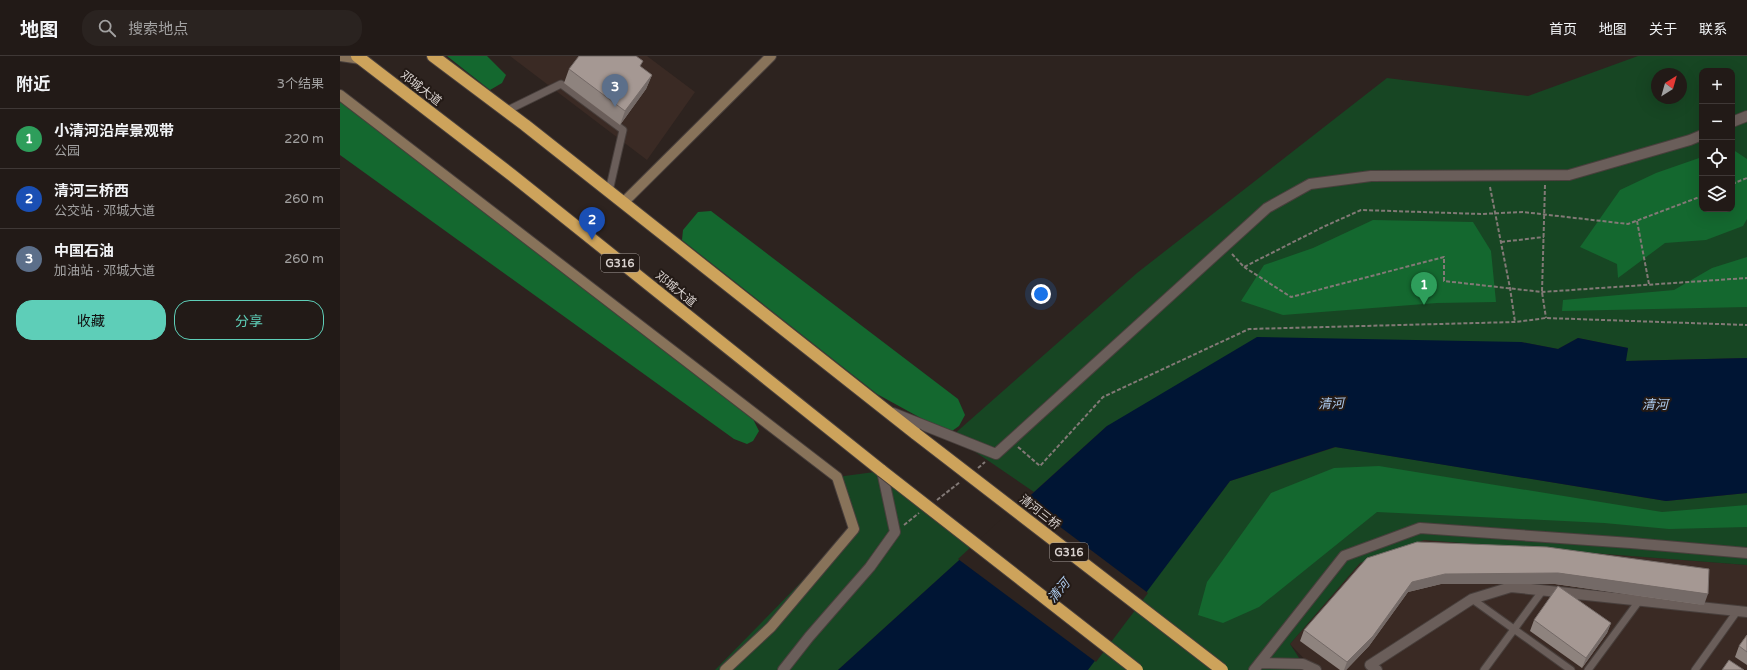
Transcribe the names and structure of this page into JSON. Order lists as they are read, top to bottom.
{
  "streets": {
    "highway": ["邓城大道", "G316", "清河三桥"]
  },
  "crossings": [
    ["邓城大道", "G316"],
    ["G316", "清河三桥"]
  ],
  "water": ["清河"],
  "north": "top right",
  "page": {
    "header": "地图",
    "search": "搜索地点",
    "nav": [
      "首页",
      "地图",
      "关于",
      "联系"
    ],
    "heading": ["附近", "3个结果"],
    "map_buttons": ["+", "−"],
    "pins": ["3", "2", "1"],
    "list": [
      {
        "mark": "1",
        "name": "小清河沿岸景观带",
        "note": "公园",
        "value": "220 m"
      },
      {
        "mark": "2",
        "name": "清河三桥西",
        "note": "公交站 · 邓城大道",
        "value": "260 m"
      },
      {
        "mark": "3",
        "name": "中国石油",
        "note": "加油站 · 邓城大道",
        "value": "260 m"
      }
    ],
    "buttons": ["收藏", "分享"]
  }
}
